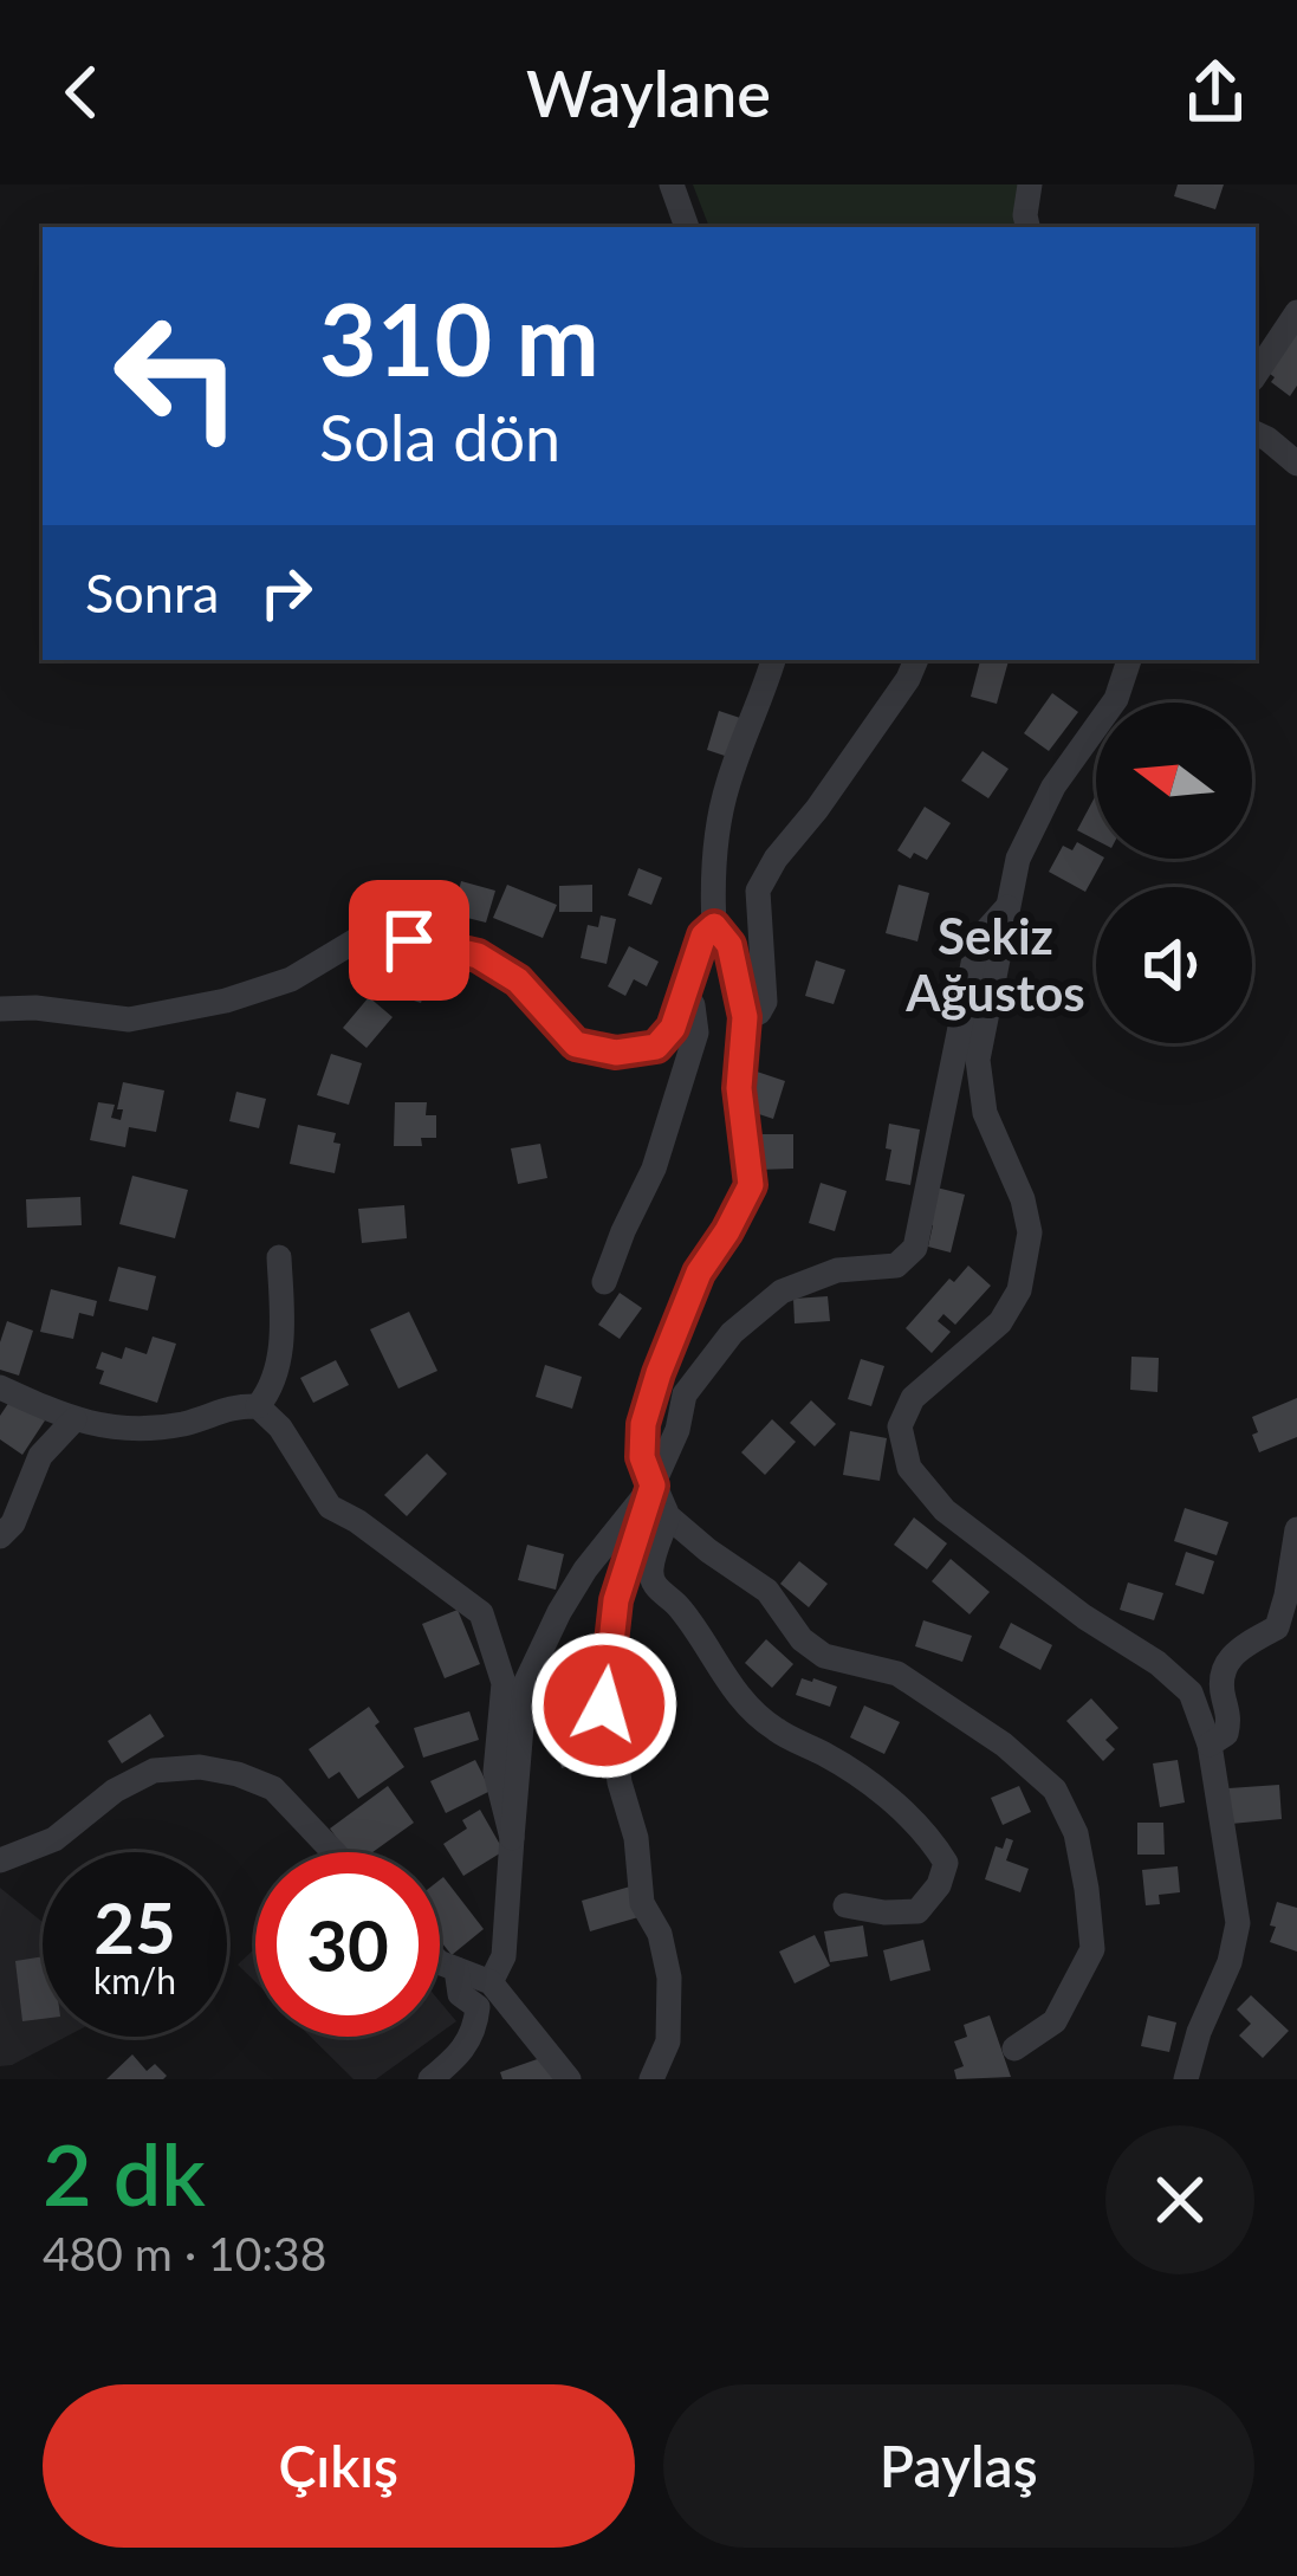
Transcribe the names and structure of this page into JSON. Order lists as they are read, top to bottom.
{
  "districts": ["Sekiz Ağustos"],
  "north": "left",
  "page": {
    "header": "Waylane",
    "turn": ["310 m", "Sola dön"],
    "then": "Sonra",
    "speed": "25 km/h",
    "limit": "30",
    "heading": ["2 dk", "480 m · 10:38"],
    "buttons": ["Çıkış", "Paylaş"]
  }
}
